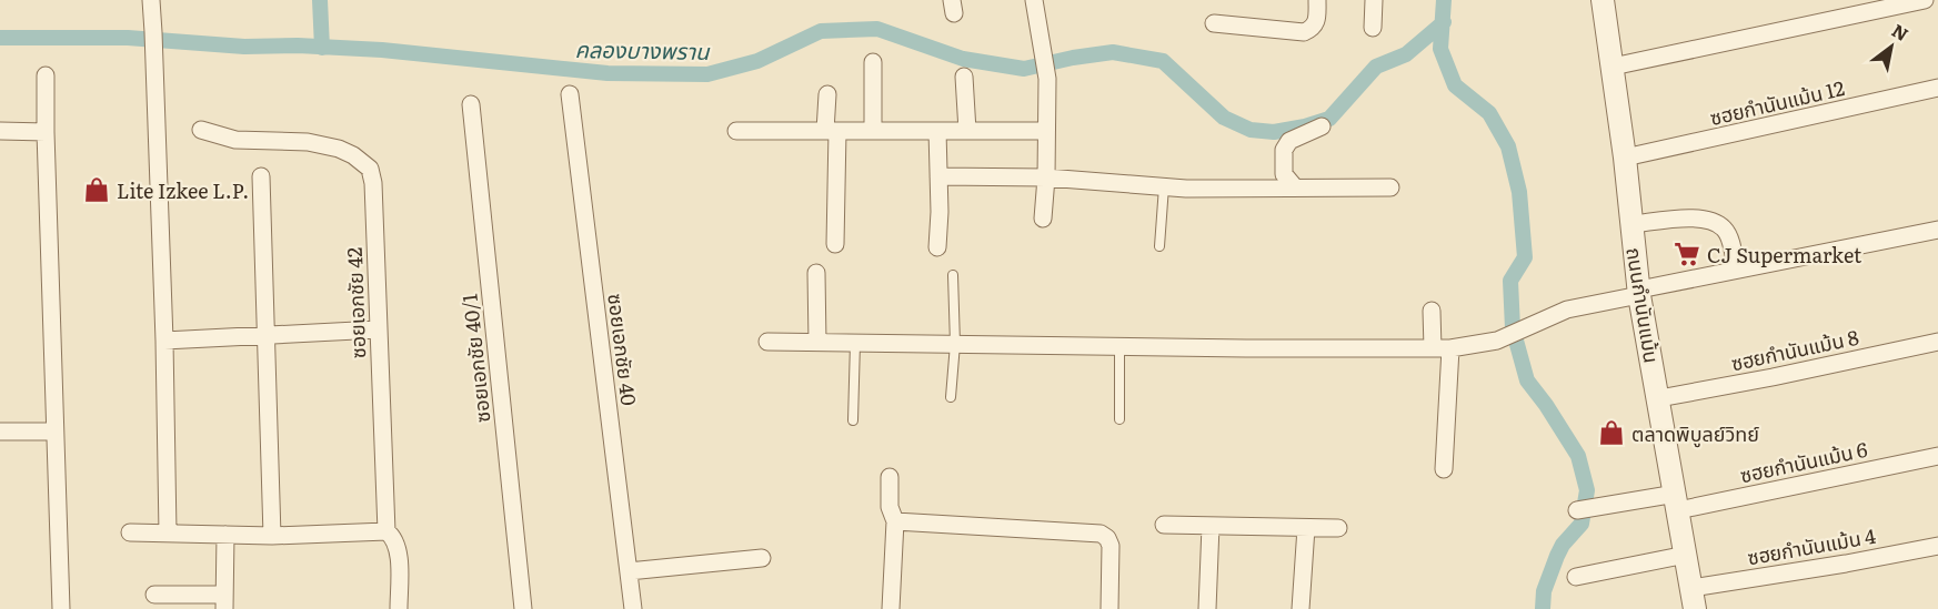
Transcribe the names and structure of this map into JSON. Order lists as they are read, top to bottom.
{
  "streets": {
    "street": [
      "ซฮยกำนันแม้น 12",
      "ซอยเอกชัย 42",
      "ถนนกำนันแม้น",
      "ซอยเอกชัย 40",
      "ซฮยกำนันแม้น 8",
      "ซอยเอกชัย 40/1",
      "ซฮยกำนันแม้น 6",
      "ซฮยกำนันแม้น 4"
    ]
  },
  "crossings": [
    ["ซฮยกำนันแม้น 12", "ถนนกำนันแม้น"],
    ["ถนนกำนันแม้น", "ซฮยกำนันแม้น 8"],
    ["ถนนกำนันแม้น", "ซฮยกำนันแม้น 6"],
    ["ถนนกำนันแม้น", "ซฮยกำนันแม้น 4"]
  ],
  "water": ["คลองบางพราน"],
  "places": {
    "shop": ["Lite Izkee L.P.", "ตลาดพิบูลย์วิทย์"],
    "supermarket": ["CJ Supermarket"]
  },
  "north": "top right"
}
